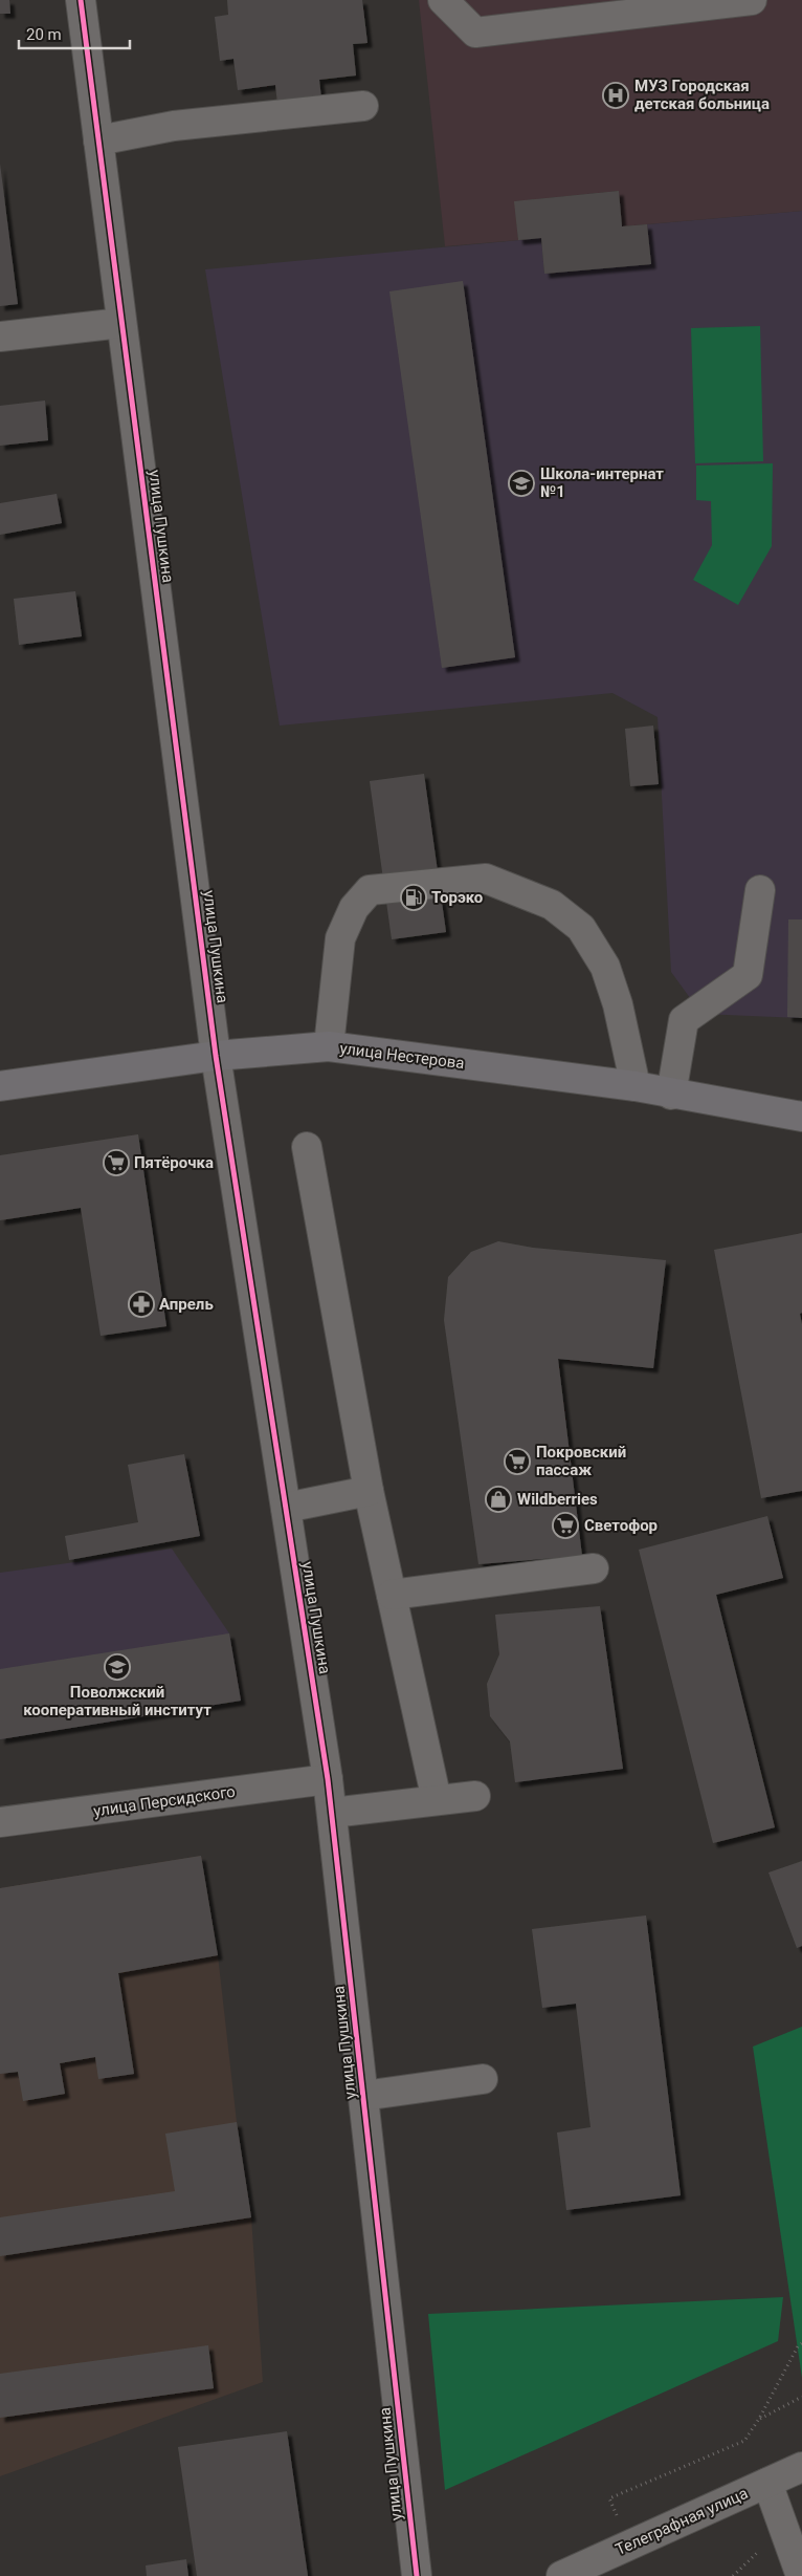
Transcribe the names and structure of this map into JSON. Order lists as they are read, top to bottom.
{
  "streets": {
    "main road": ["улица Нестерова"],
    "street": ["улица Пушкина", "улица Персидского", "Телеграфная улица"]
  },
  "crossings": [
    ["улица Пушкина", "улица Нестерова"],
    ["улица Пушкина", "улица Персидского"]
  ],
  "places": {
    "hospital": ["МУЗ Городская детская больница"],
    "school or university": ["Школа-интернат №1", "Поволжский кооперативный институт"],
    "fuel station": ["Торэко"],
    "supermarket": ["Пятёрочка", "Покровский пассаж", "Светофор"],
    "pharmacy": ["Апрель"],
    "shop": ["Wildberries"]
  },
  "scale_bar": "20 m"
}
